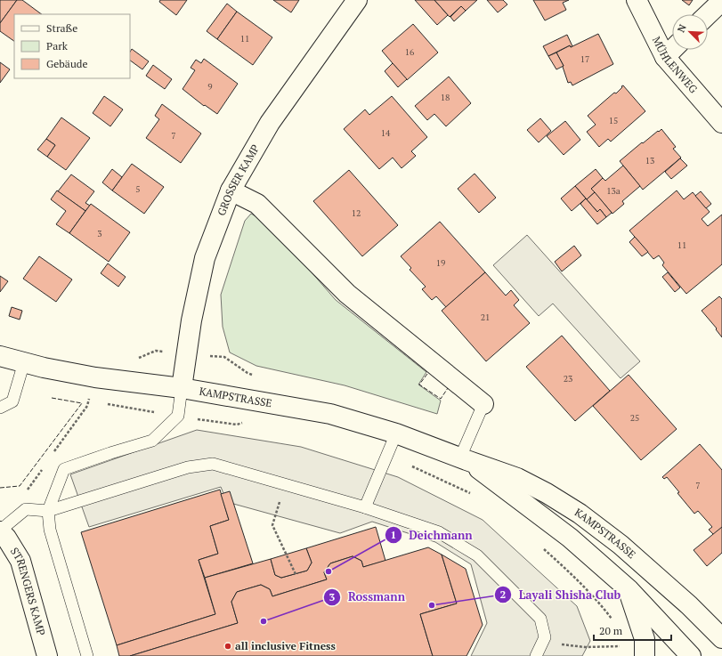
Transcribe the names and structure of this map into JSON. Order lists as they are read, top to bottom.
{
  "streets": {
    "street": [
      "MÜHLENWEG",
      "GROSSER KAMP",
      "KAMPSTRASSE",
      "STRENGERS KAMP"
    ]
  },
  "crossings": [
    ["GROSSER KAMP", "KAMPSTRASSE"]
  ],
  "places": [
    "Deichmann",
    "Layali Shisha Club",
    "Rossmann",
    "all inclusive Fitness"
  ],
  "house_numbers": [
    "11",
    "16",
    "17",
    "9",
    "18",
    "15",
    "14",
    "7",
    "13",
    "5",
    "13a",
    "12",
    "3",
    "11",
    "19",
    "21",
    "23",
    "25",
    "7"
  ],
  "legend": ["Straße", "Park", "Gebäude"],
  "scale_bar": "20 m",
  "north": "top left"
}
